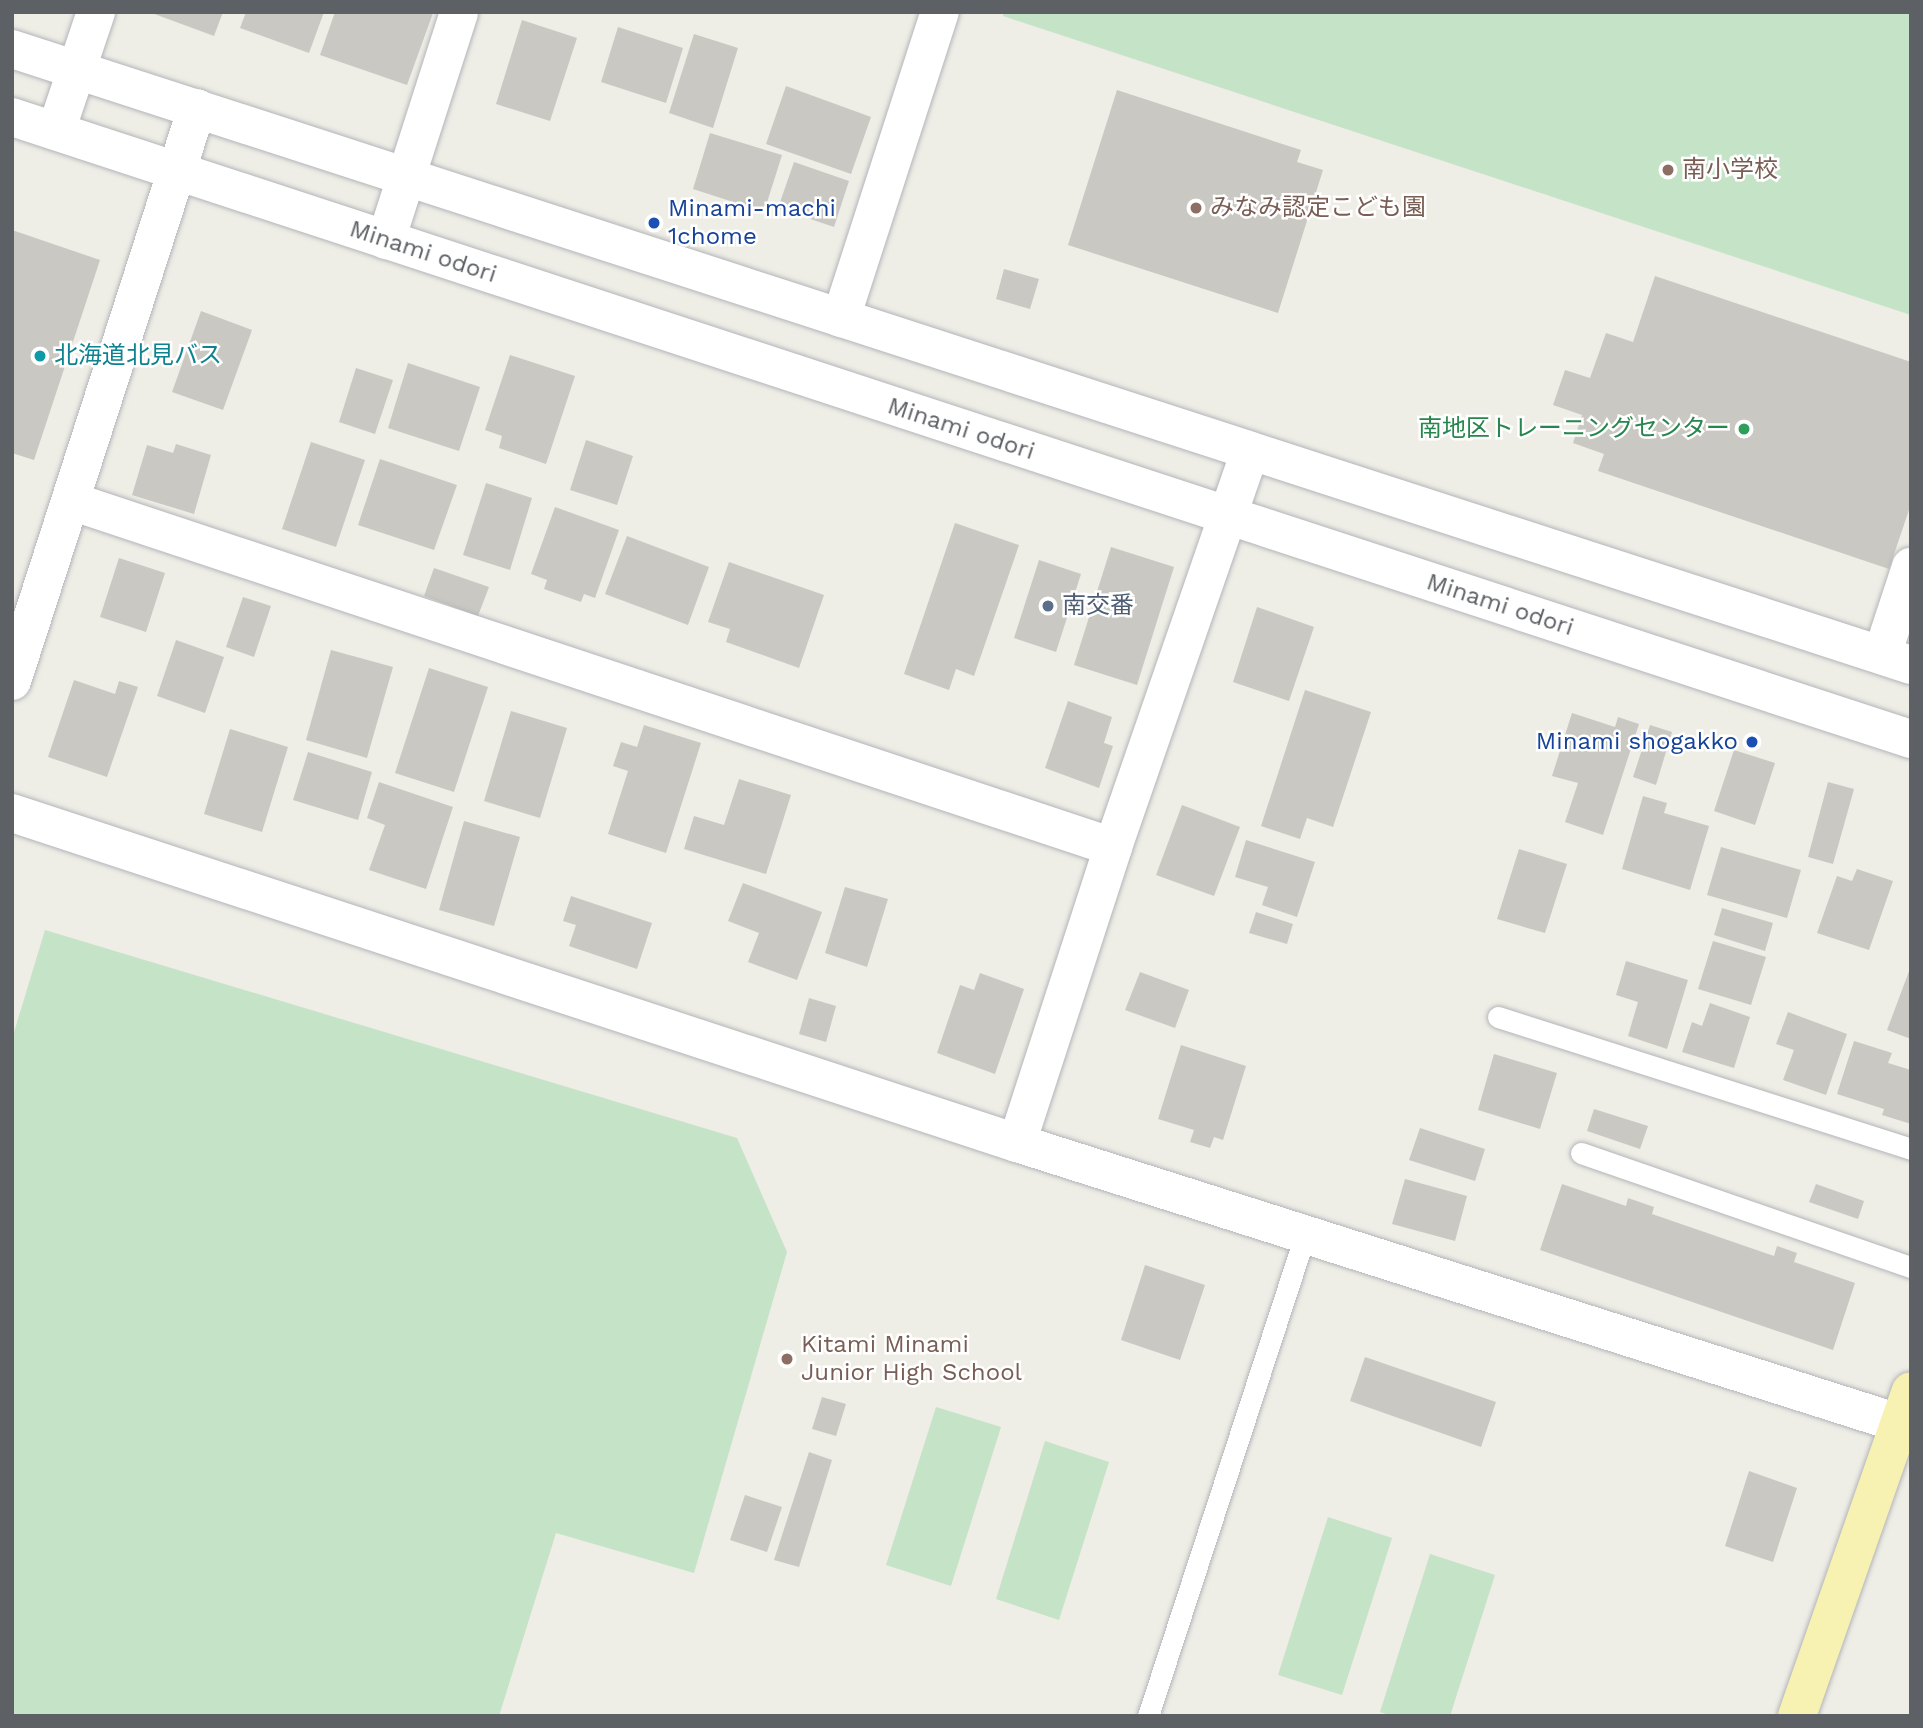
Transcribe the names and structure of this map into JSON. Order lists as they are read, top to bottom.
{
  "streets": {
    "street": ["Minami odori"]
  },
  "places": [
    "南小学校",
    "みなみ認定こども園",
    "Minami-machi 1chome",
    "北海道北見バス",
    "南地区トレーニングセンター",
    "南交番",
    "Minami shogakko",
    "Kitami Minami Junior High School"
  ]
}
